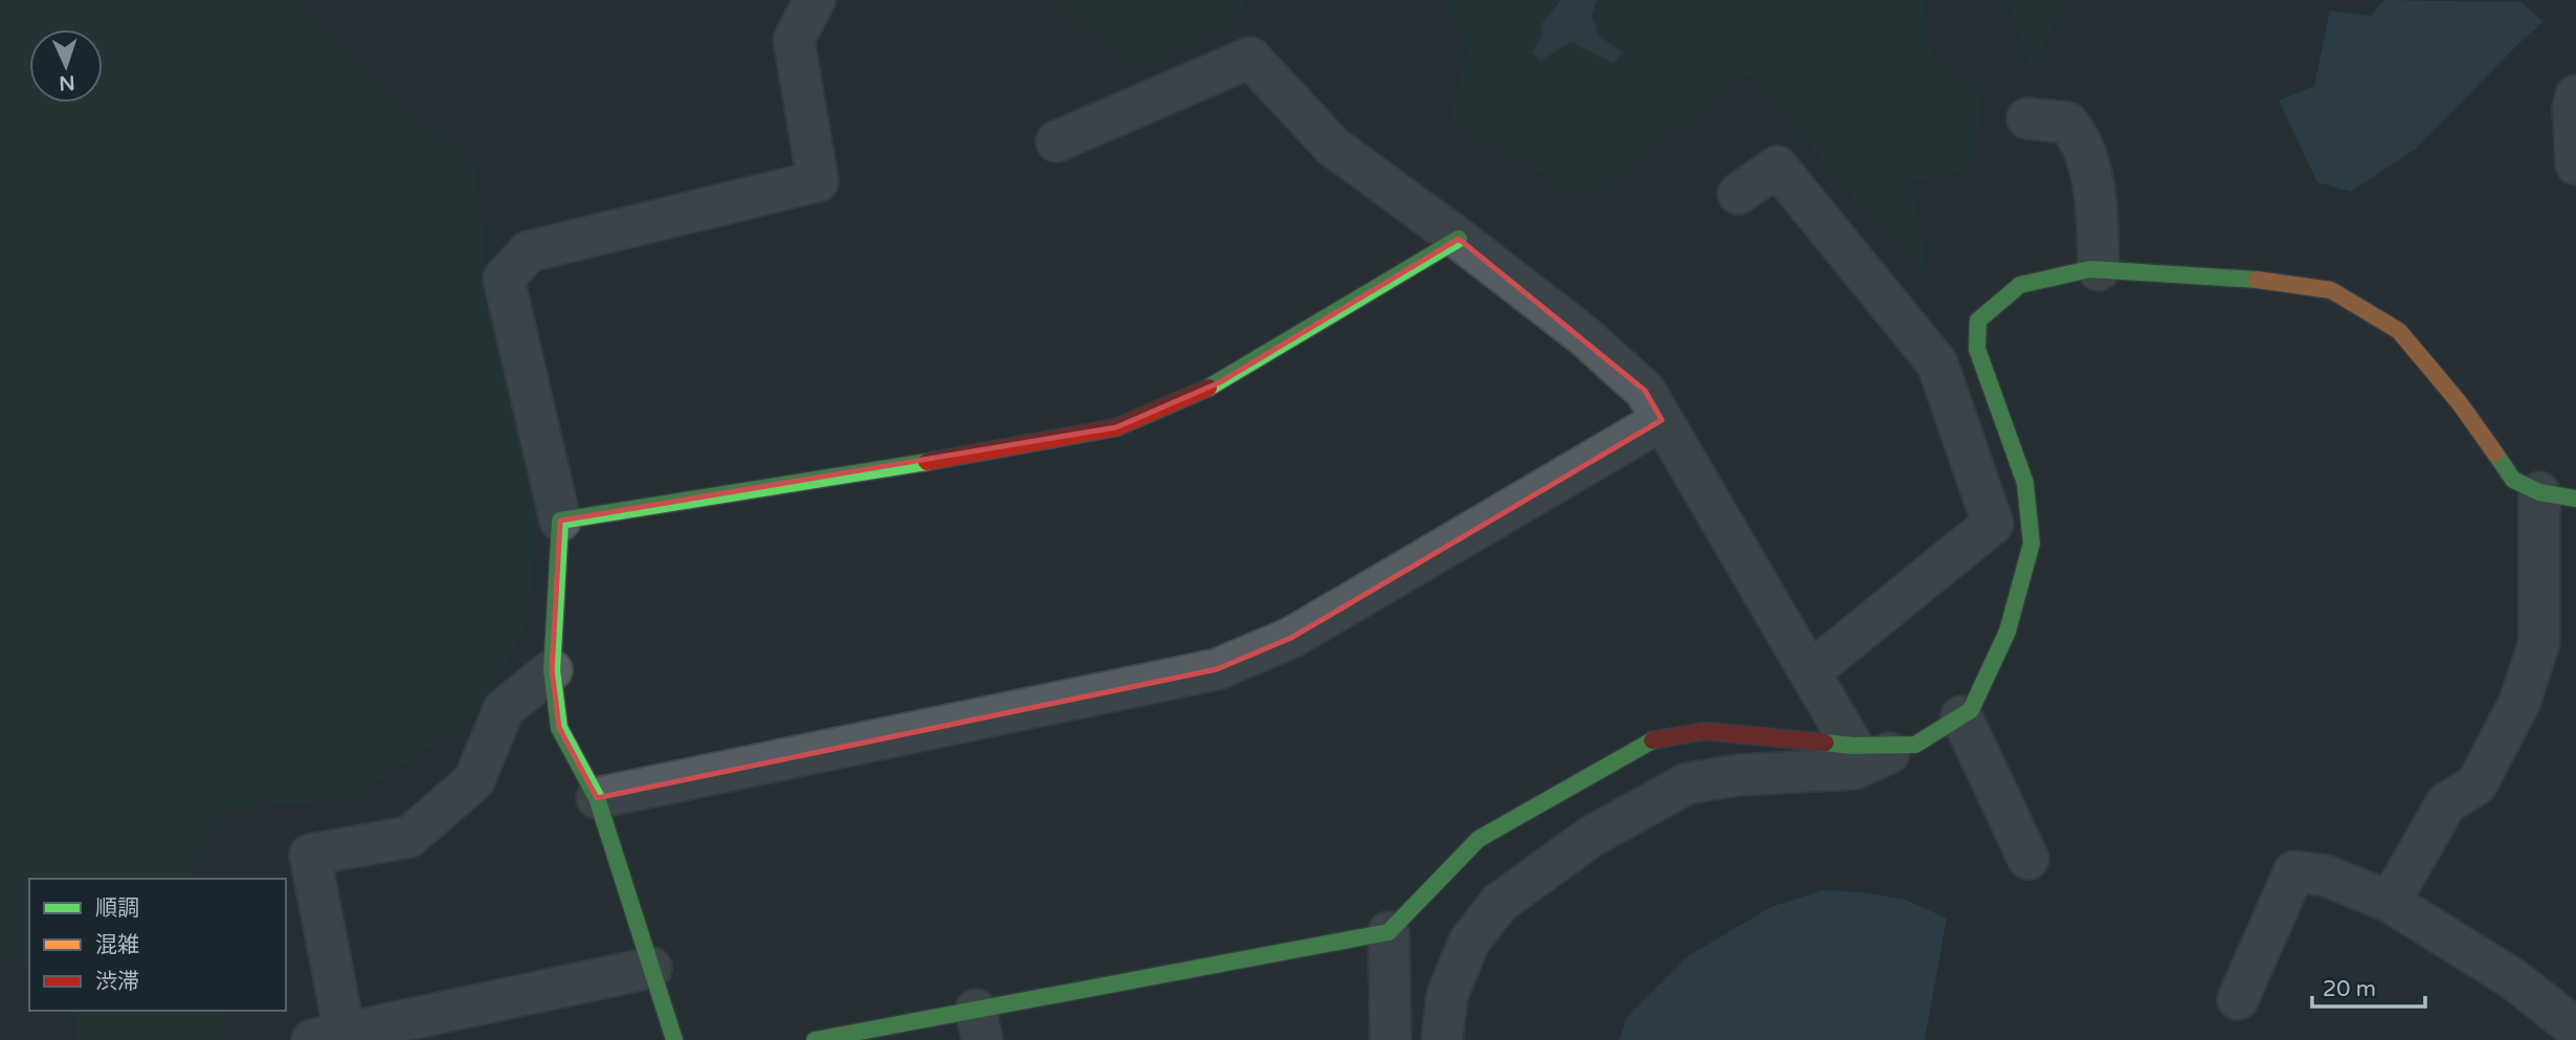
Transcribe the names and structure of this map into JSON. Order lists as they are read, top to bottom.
{
  "legend": ["順調", "混雑", "渋滞"],
  "scale_bar": "20 m",
  "north": "bottom"
}
